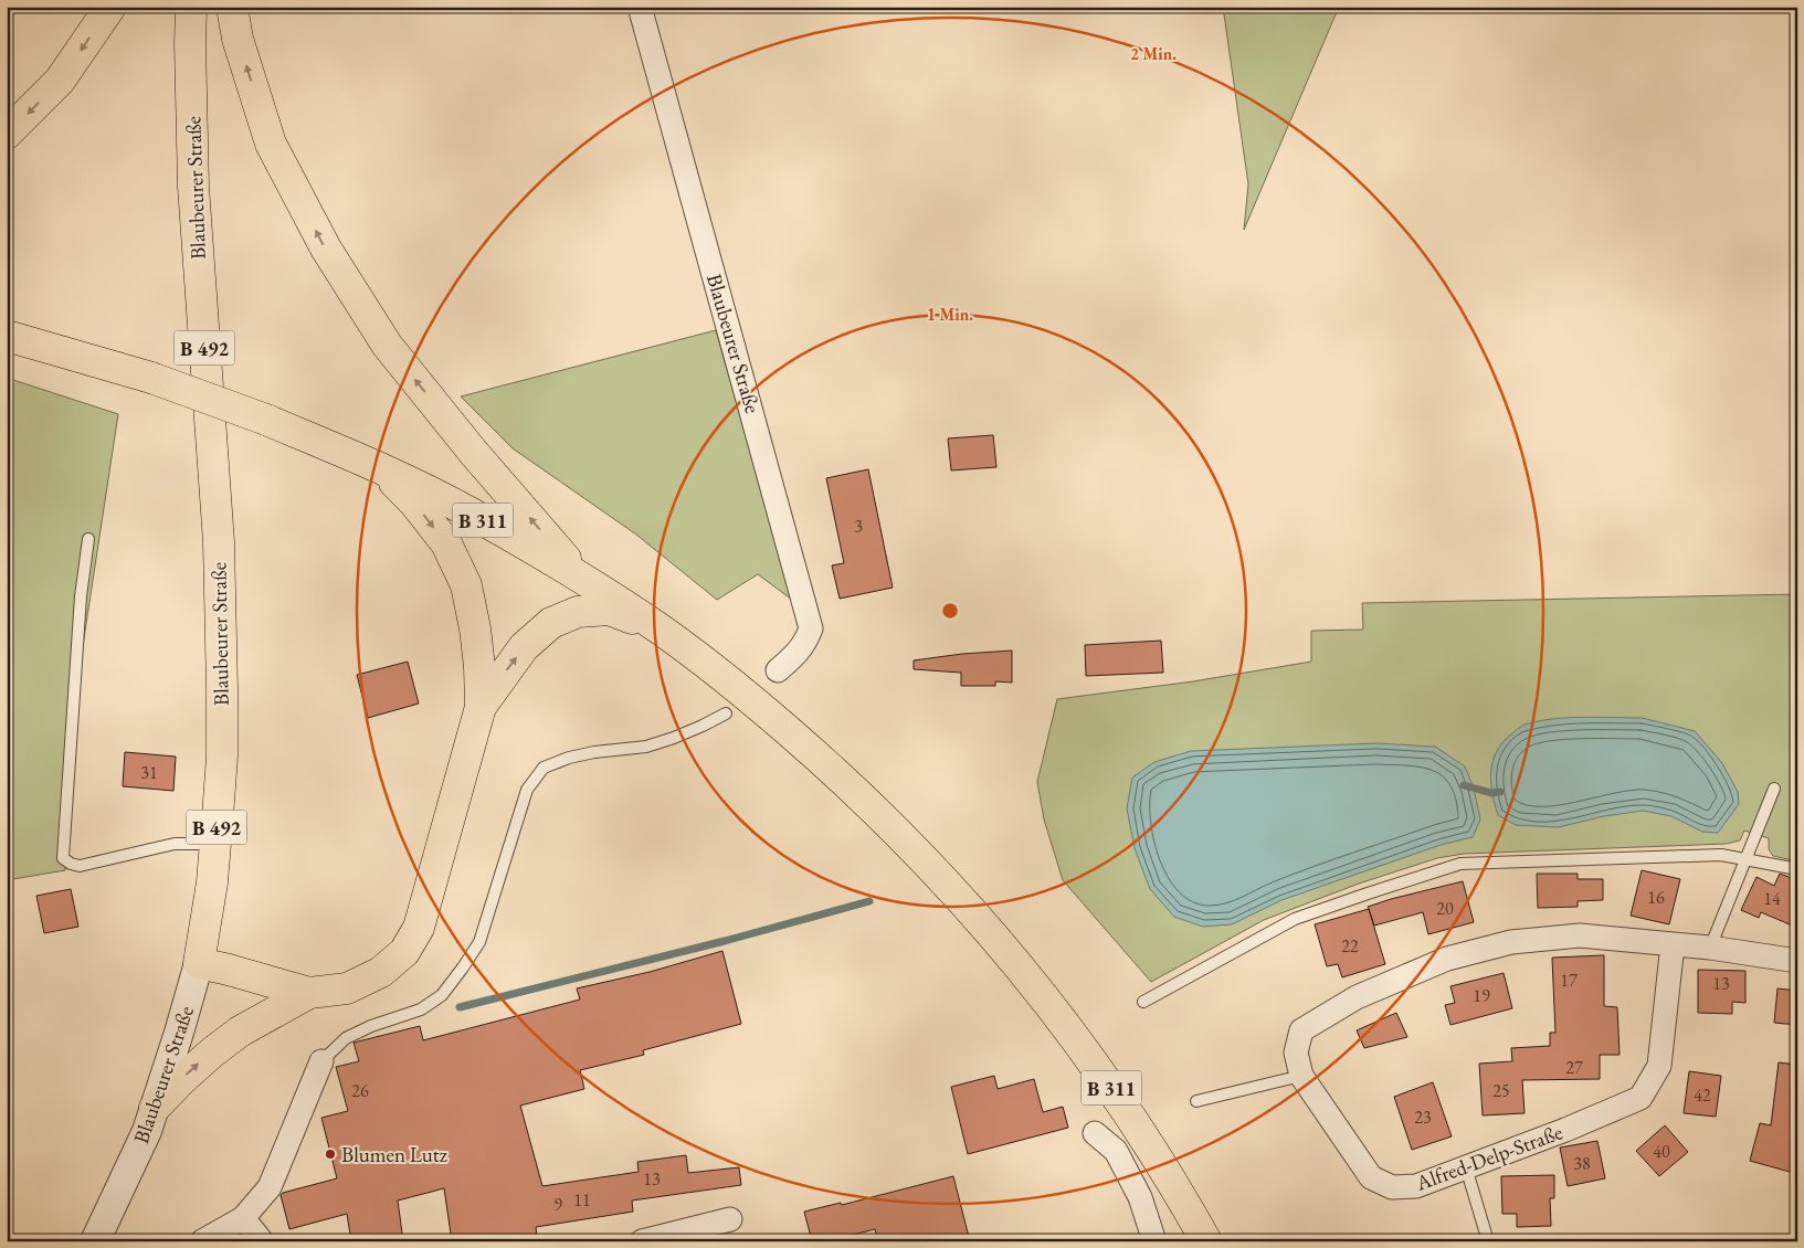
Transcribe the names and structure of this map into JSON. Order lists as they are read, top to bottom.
{
  "streets": {
    "main road": ["Blaubeurer Straße", "B 492", "B 311"],
    "street": ["Alfred-Delp-Straße"]
  },
  "places": ["Blumen Lutz"],
  "house_numbers": [
    "3",
    "31",
    "16",
    "14",
    "20",
    "22",
    "17",
    "13",
    "19",
    "27",
    "26",
    "25",
    "42",
    "23",
    "40",
    "38",
    "13",
    "11",
    "9"
  ],
  "rings": ["2 Min.", "1 Min."]
}
